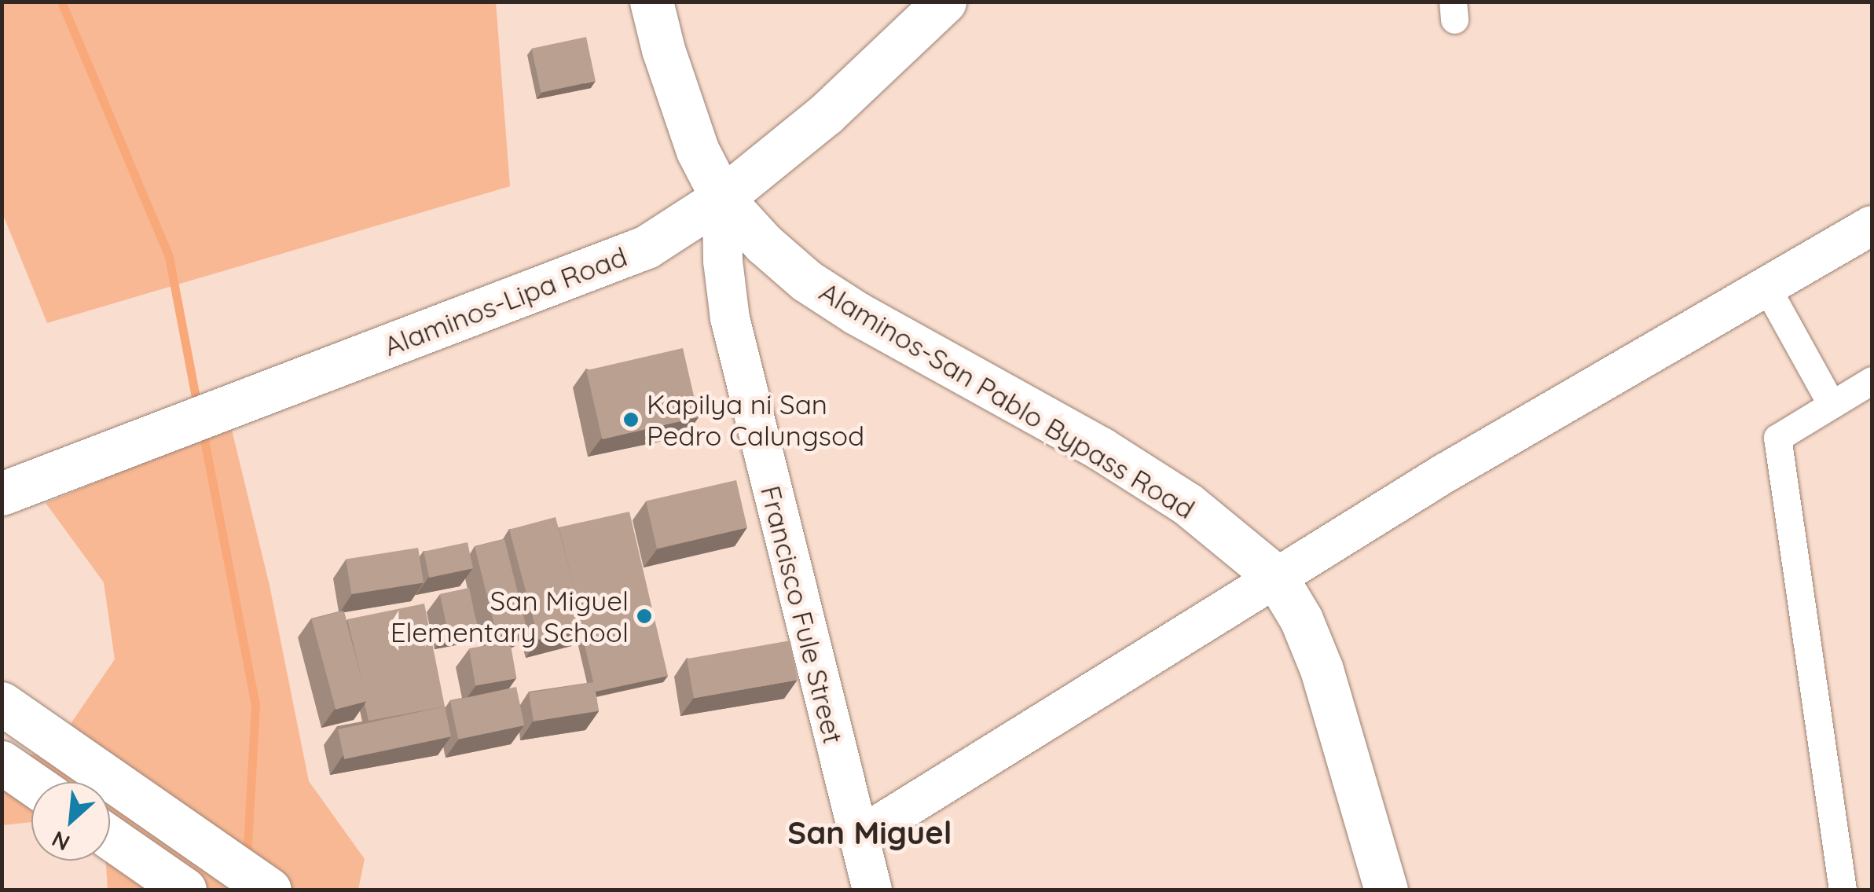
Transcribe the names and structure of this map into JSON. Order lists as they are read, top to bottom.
{
  "streets": {
    "main road": ["Alaminos-Lipa Road", "Alaminos-San Pablo Bypass Road"],
    "street": ["Francisco Fule Street"]
  },
  "crossings": [
    ["Alaminos-Lipa Road", "Alaminos-San Pablo Bypass Road"],
    ["Alaminos-Lipa Road", "Francisco Fule Street"],
    ["Alaminos-San Pablo Bypass Road", "Francisco Fule Street"]
  ],
  "districts": ["San Miguel"],
  "places": ["Kapilya ni San Pedro Calungsod", "San Miguel Elementary School"],
  "north": "bottom left"
}
